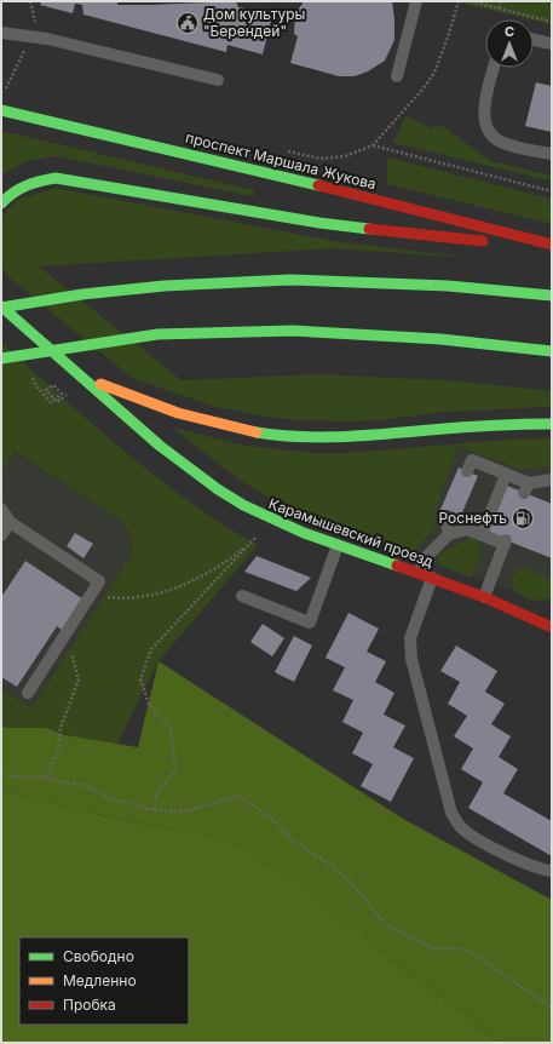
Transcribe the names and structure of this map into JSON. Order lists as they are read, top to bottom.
{
  "streets": {
    "main road": ["проспект Маршала Жукова", "Карамышевский проезд"]
  },
  "places": {
    "public building": ["Дом культуры \"Берендей\""],
    "fuel station": ["Роснефть"]
  },
  "legend": ["Свободно", "Медленно", "Пробка"],
  "north": "top"
}
